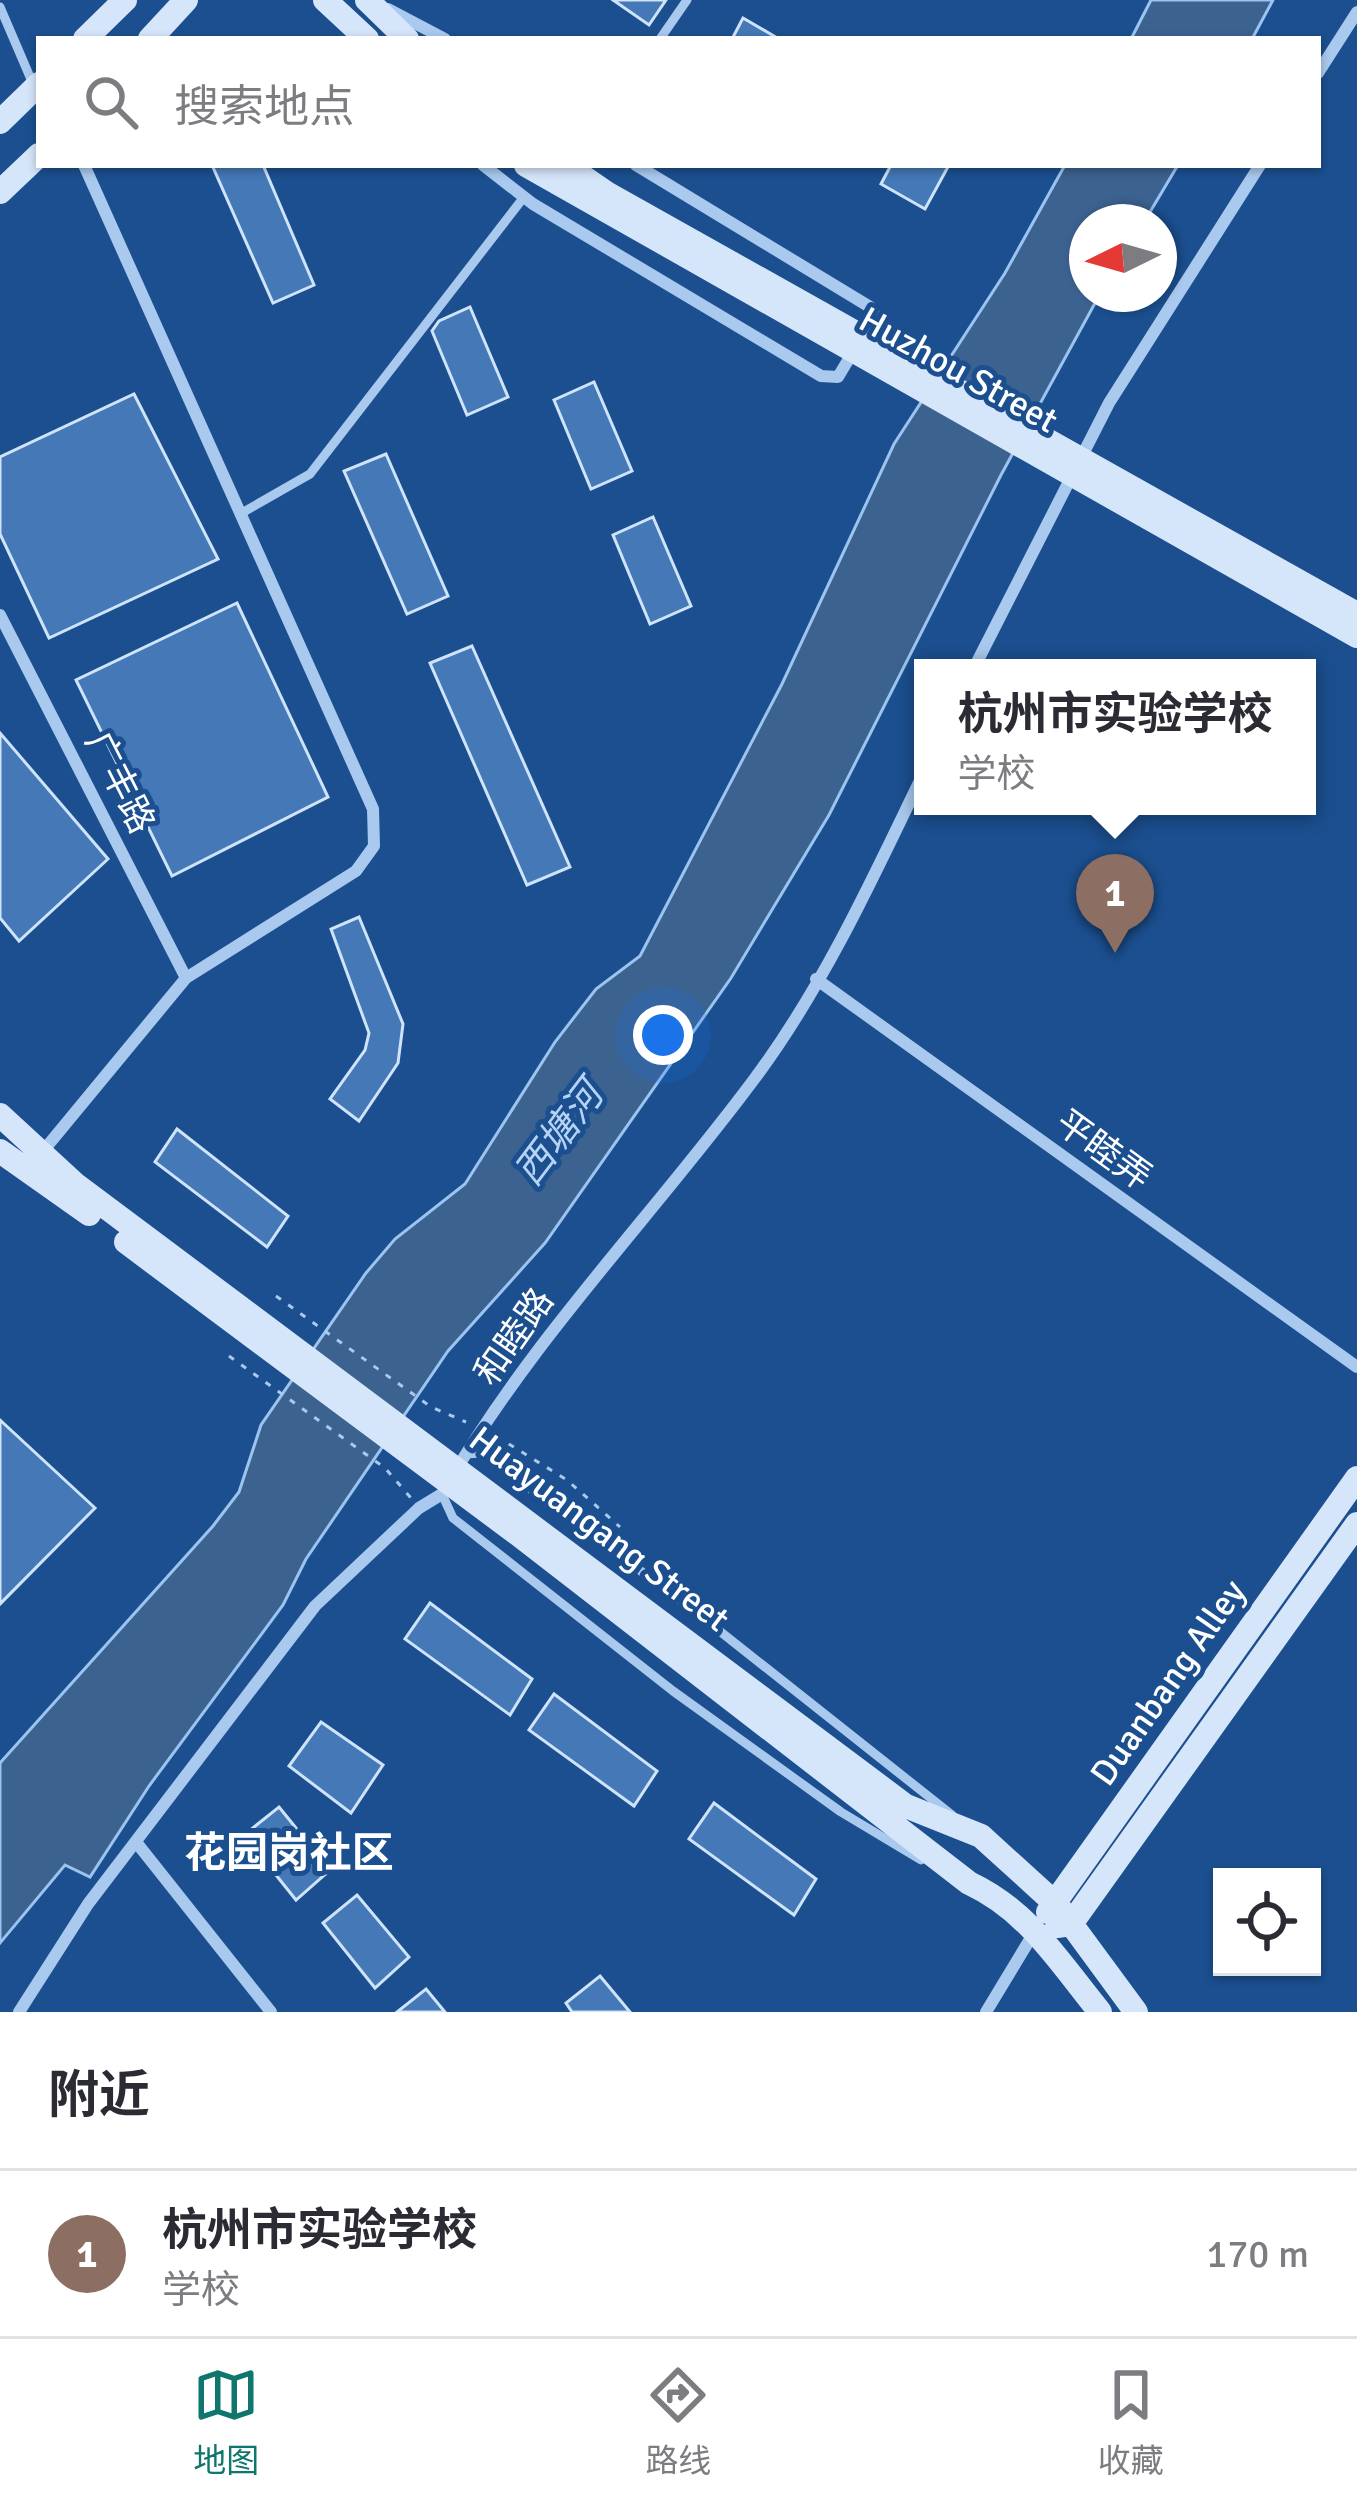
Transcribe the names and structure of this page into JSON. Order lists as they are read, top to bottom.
{
  "streets": {
    "street": [
      "Huzhou Street",
      "广丰路",
      "平睦弄",
      "和睦路",
      "Huayuangang Street",
      "Duanbang Alley"
    ]
  },
  "crossings": [
    ["平睦弄", "和睦路"],
    ["Huayuangang Street", "Duanbang Alley"]
  ],
  "districts": ["花园岗社区"],
  "water": ["西塘河"],
  "north": "left",
  "page": {
    "search": "搜索地点",
    "popup": ["杭州市实验学校", "学校"],
    "pins": "1",
    "heading": "附近",
    "list": [
      {
        "mark": "1",
        "name": "杭州市实验学校",
        "note": "学校",
        "value": "170 m"
      }
    ],
    "nav": ["地图", "路线", "收藏"]
  }
}
